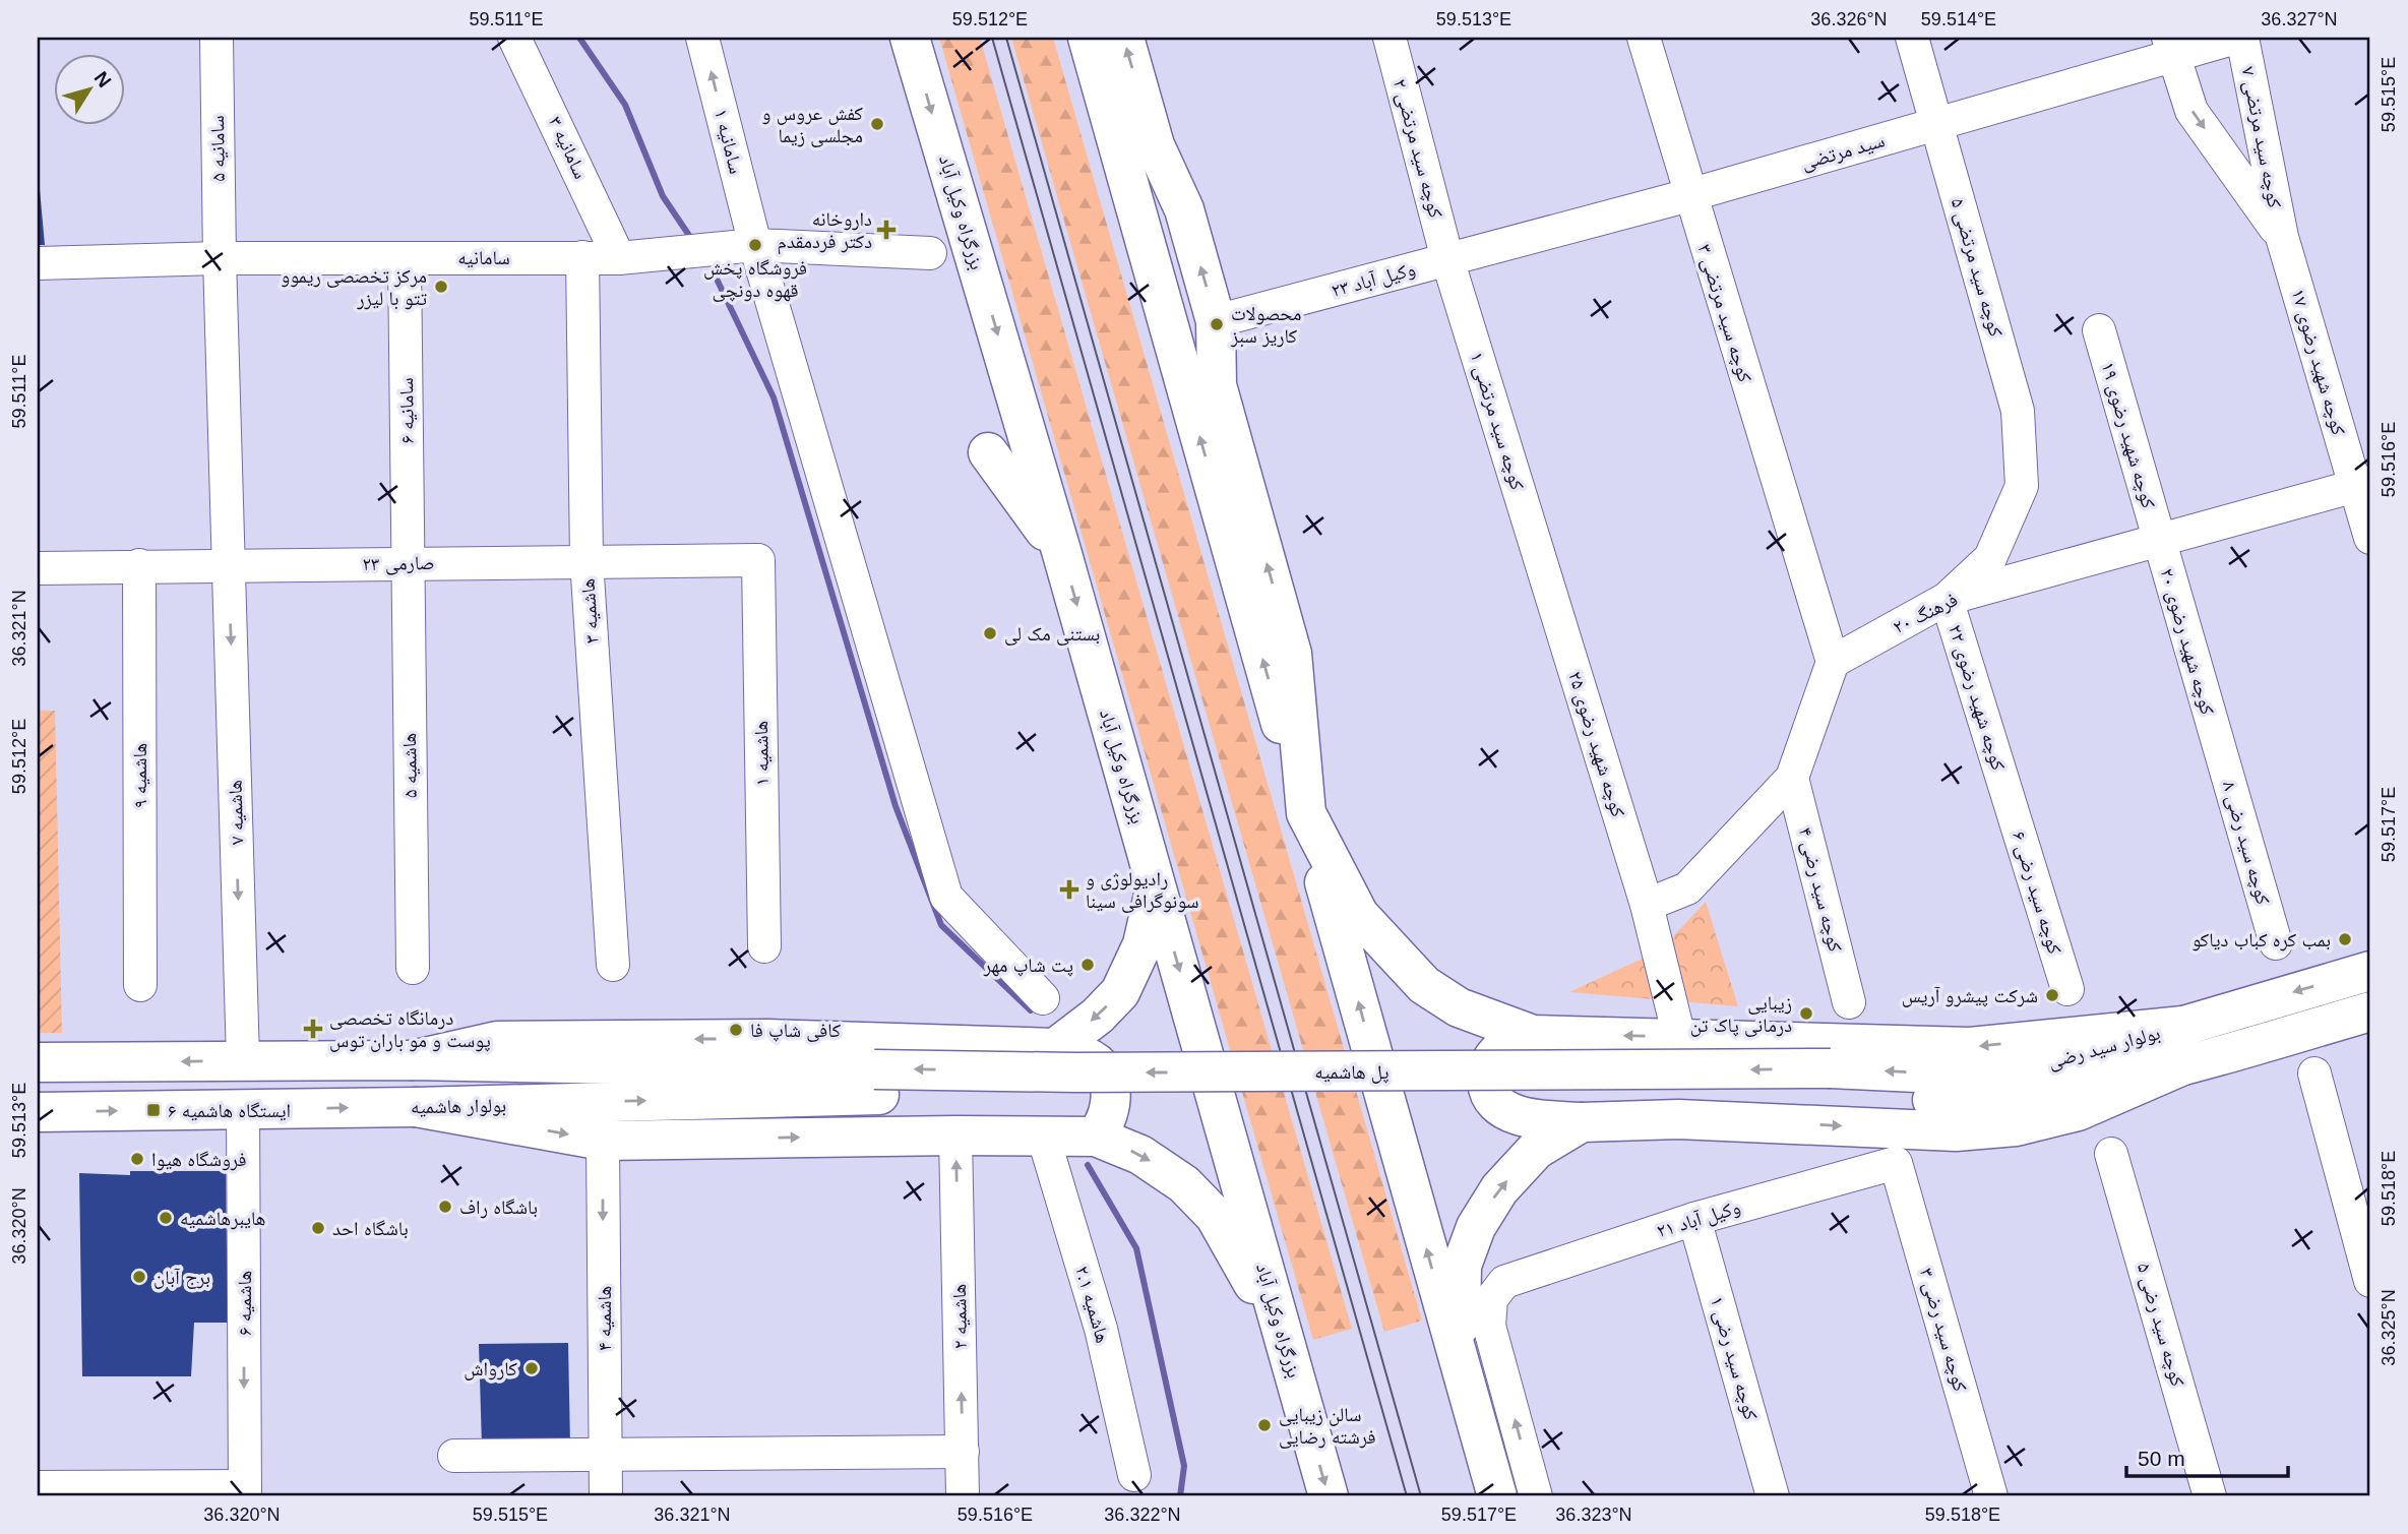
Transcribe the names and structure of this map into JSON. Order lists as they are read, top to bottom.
{
  "streets": {
    "main road": [
      "بزرگراه وکیل آباد",
      "بولوار سید رضی",
      "پل هاشمیه",
      "بولوار هاشمیه"
    ],
    "street": [
      "کوچه سید مرتضی ۷",
      "سامانیه ۱",
      "سامانیه ۳",
      "سامانیه ۵",
      "کوچه سید مرتضی ۲",
      "سید مرتضی",
      "سامانیه",
      "کوچه سید مرتضی ۵",
      "۲۳ وکیل آباد",
      "کوچه سید مرتضی ۳",
      "کوچه شهید رضوی ۱۷",
      "سامانیه ۶",
      "کوچه سید مرتضی ۱",
      "کوچه شهید رضوی ۱۹",
      "صارمی ۲۳",
      "هاشمیه ۳",
      "فرهنگ ۲۰",
      "کوچه شهید رضوی ۲۰",
      "کوچه شهید رضوی ۲۲",
      "کوچه شهید رضوی ۲۵",
      "هاشمیه ۱",
      "هاشمیه ۵",
      "هاشمیه ۹",
      "هاشمیه ۷",
      "کوچه سید رضی ۸",
      "کوچه سید رضی ۴",
      "کوچه سید رضی ۶",
      "۲۱ وکیل آباد",
      "هاشمیه ۶",
      "هاشمیه ۲.۱",
      "هاشمیه ۲",
      "هاشمیه ۴",
      "کوچه سید رضی ۵",
      "کوچه سید رضی ۳",
      "کوچه سید رضی ۱"
    ]
  },
  "crossings": [
    ["کوچه سید مرتضی ۷", "کوچه شهید رضوی ۱۷"],
    ["سامانیه ۱", "سامانیه"],
    ["سامانیه ۳", "سامانیه"],
    ["سامانیه ۵", "سامانیه"],
    ["سامانیه ۵", "صارمی ۲۳"],
    ["سامانیه ۵", "هاشمیه ۷"],
    ["کوچه سید مرتضی ۲", "سید مرتضی"],
    ["کوچه سید مرتضی ۲", "۲۳ وکیل آباد"],
    ["کوچه سید مرتضی ۲", "کوچه سید مرتضی ۱"],
    ["سید مرتضی", "کوچه سید مرتضی ۵"],
    ["سید مرتضی", "۲۳ وکیل آباد"],
    ["سید مرتضی", "کوچه سید مرتضی ۳"],
    ["سید مرتضی", "کوچه سید مرتضی ۱"],
    ["سامانیه", "سامانیه ۶"],
    ["سامانیه", "هاشمیه ۳"],
    ["کوچه سید مرتضی ۵", "فرهنگ ۲۰"],
    ["کوچه سید مرتضی ۵", "کوچه شهید رضوی ۲۲"],
    ["۲۳ وکیل آباد", "کوچه سید مرتضی ۱"],
    ["کوچه سید مرتضی ۳", "فرهنگ ۲۰"],
    ["کوچه شهید رضوی ۱۷", "فرهنگ ۲۰"],
    ["سامانیه ۶", "صارمی ۲۳"],
    ["سامانیه ۶", "هاشمیه ۵"],
    ["کوچه سید مرتضی ۱", "کوچه شهید رضوی ۲۵"],
    ["کوچه شهید رضوی ۱۹", "فرهنگ ۲۰"],
    ["کوچه شهید رضوی ۱۹", "کوچه شهید رضوی ۲۰"],
    ["صارمی ۲۳", "هاشمیه ۳"],
    ["صارمی ۲۳", "هاشمیه ۱"],
    ["صارمی ۲۳", "هاشمیه ۵"],
    ["صارمی ۲۳", "هاشمیه ۹"],
    ["صارمی ۲۳", "هاشمیه ۷"],
    ["فرهنگ ۲۰", "کوچه شهید رضوی ۲۰"],
    ["فرهنگ ۲۰", "کوچه شهید رضوی ۲۲"],
    ["کوچه شهید رضوی ۲۰", "کوچه سید رضی ۸"],
    ["کوچه شهید رضوی ۲۲", "کوچه سید رضی ۶"],
    ["بولوار سید رضی", "پل هاشمیه"],
    ["پل هاشمیه", "بولوار هاشمیه"],
    ["بولوار هاشمیه", "هاشمیه ۶"],
    ["۲۱ وکیل آباد", "کوچه سید رضی ۳"],
    ["۲۱ وکیل آباد", "کوچه سید رضی ۱"]
  ],
  "one_way": [
    "هاشمیه ۷",
    "هاشمیه ۶",
    "هاشمیه ۲",
    "هاشمیه ۴"
  ],
  "places": {
    "other": [
      "کفش عروس و مجلسی زیما",
      "فروشگاه پخش قهوه دونچی",
      "مرکز تخصصی ریموو تتو با لیزر",
      "محصولات کاریز سبز",
      "بستنی مک لی",
      "بمب کره کباب دیاکو",
      "پت شاپ مهر",
      "شرکت پیشرو آریس",
      "زیبایی درمانی پاک تن",
      "کافی شاپ فا",
      "فروشگاه هیوا",
      "باشگاه راف",
      "هایبرهاشمیه",
      "باشگاه احد",
      "برج آبان",
      "کارواش",
      "سالن زیبایی فرشته رضایی"
    ],
    "health": ["داروخانه دكتر فردمقدم", "رادیولوژی و سونوگرافی سینا", "درمانگاه تخصصی پوست و مو باران توس"],
    "transit": ["ایستگاه هاشمیه ۶"]
  },
  "scale_bar": "50 m",
  "north": "top right",
  "coordinates": [
    "59.511°E",
    "59.512°E",
    "59.513°E",
    "36.326°N",
    "59.514°E",
    "36.327°N",
    "59.515°E",
    "59.516°E",
    "36.321°N",
    "59.517°E",
    "59.518°E",
    "36.320°N",
    "36.325°N",
    "36.322°N",
    "36.323°N"
  ]
}
